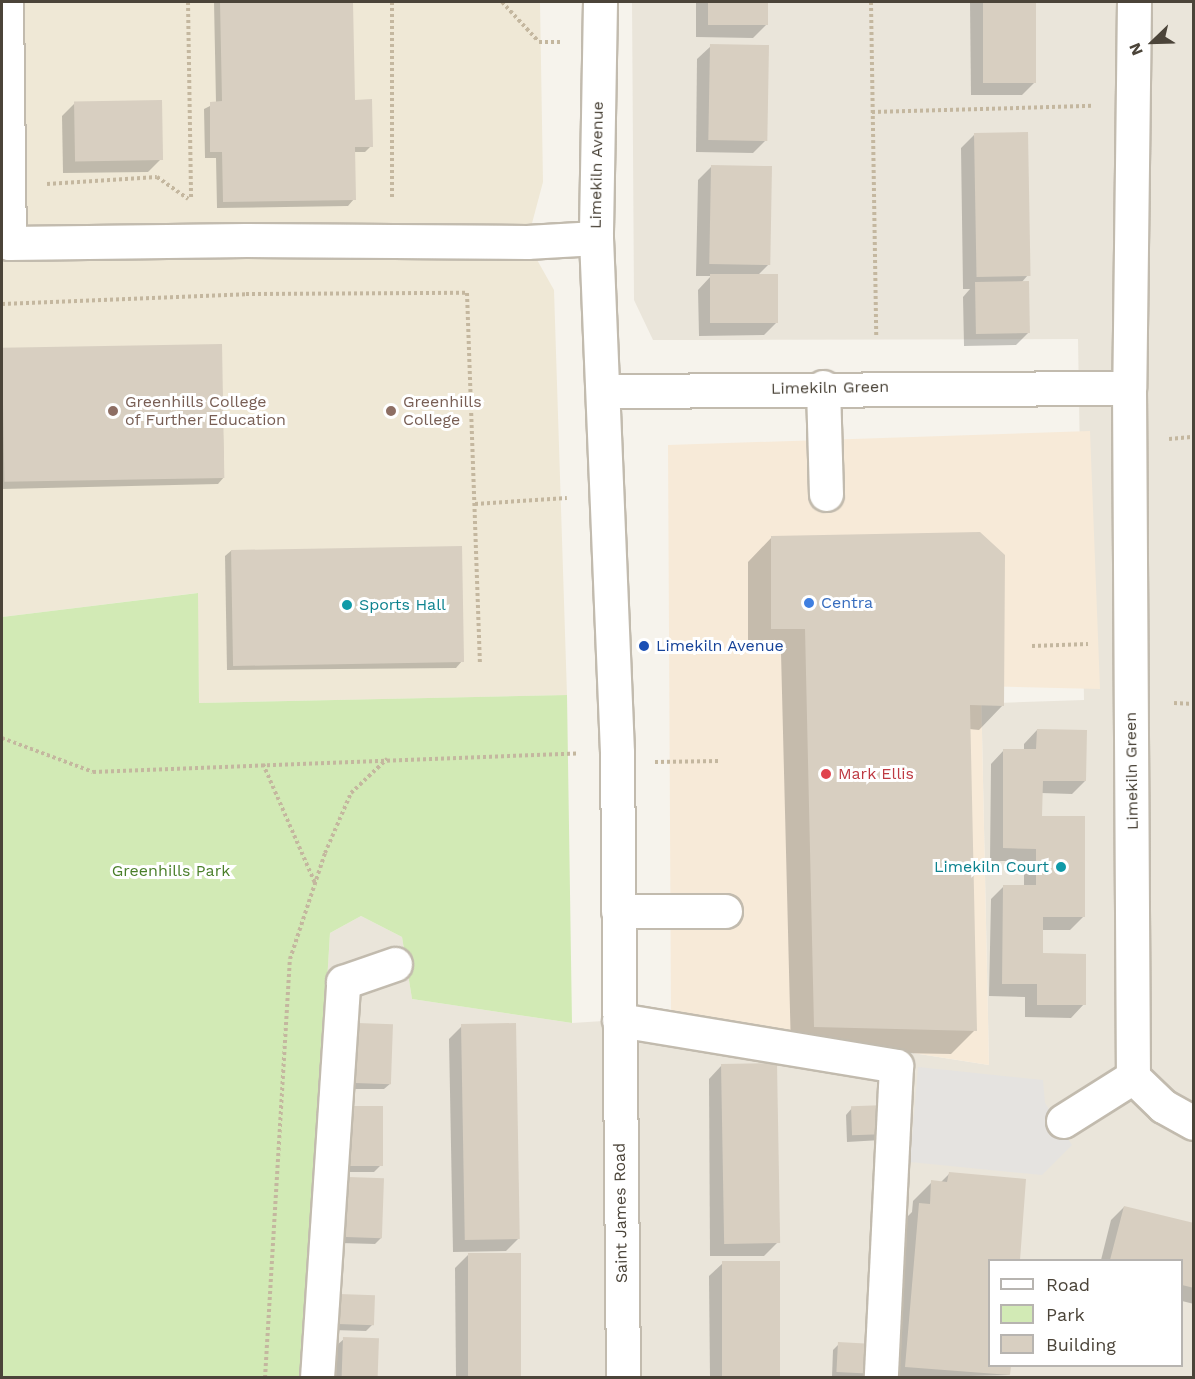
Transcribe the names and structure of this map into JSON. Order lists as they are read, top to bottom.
{
  "streets": {
    "street": ["Limekiln Avenue", "Limekiln Green", "Saint James Road"]
  },
  "crossings": [
    ["Limekiln Avenue", "Limekiln Green"],
    ["Limekiln Avenue", "Saint James Road"]
  ],
  "parks": ["Greenhills Park"],
  "places": [
    "Greenhills College of Further Education",
    "Greenhills College",
    "Centra",
    "Sports Hall",
    "Limekiln Avenue",
    "Mark Ellis",
    "Limekiln Court"
  ],
  "legend": ["Road", "Park", "Building"],
  "north": "bottom left"
}
